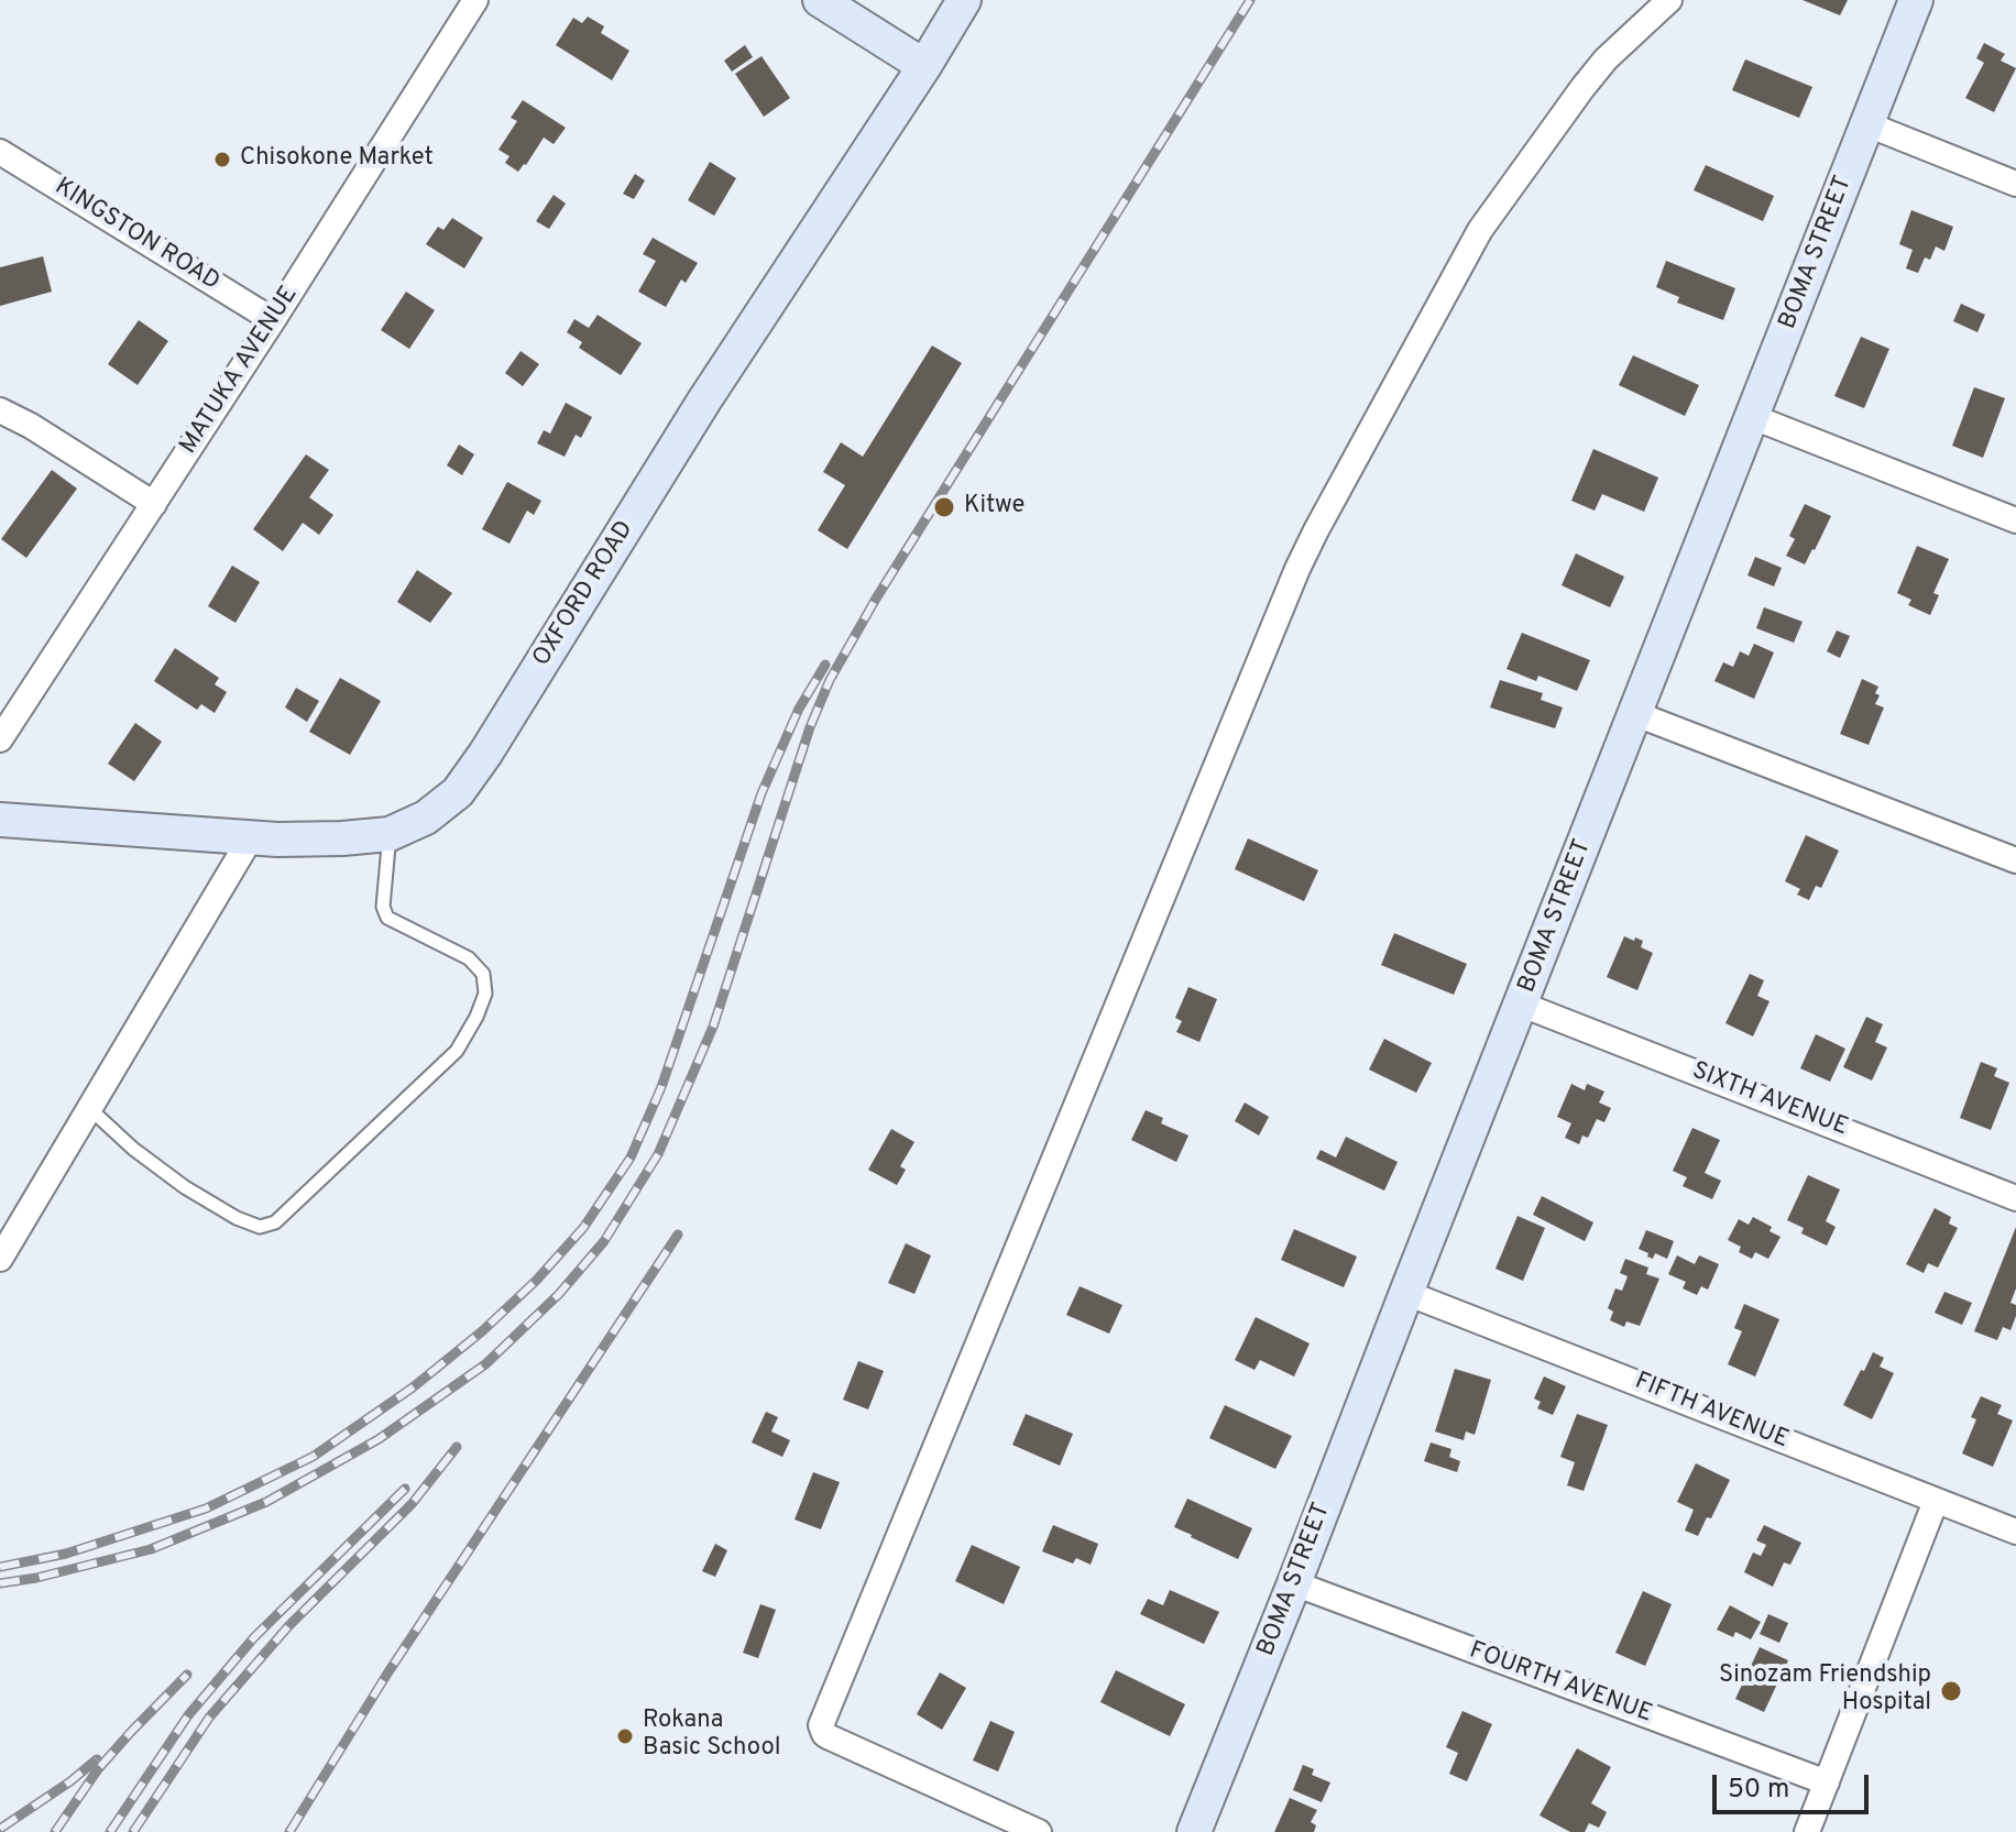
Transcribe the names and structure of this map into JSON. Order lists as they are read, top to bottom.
{
  "streets": {
    "street": [
      "KINGSTON ROAD",
      "BOMA STREET",
      "MATUKA AVENUE",
      "OXFORD ROAD",
      "SIXTH AVENUE",
      "FIFTH AVENUE",
      "FOURTH AVENUE"
    ]
  },
  "crossings": [
    ["KINGSTON ROAD", "MATUKA AVENUE"],
    ["BOMA STREET", "SIXTH AVENUE"],
    ["BOMA STREET", "FIFTH AVENUE"],
    ["BOMA STREET", "FOURTH AVENUE"]
  ],
  "places": [
    "Chisokone Market",
    "Kitwe",
    "Sinozam Friendship Hospital",
    "Rokana Basic School"
  ],
  "scale_bar": "50 m"
}
